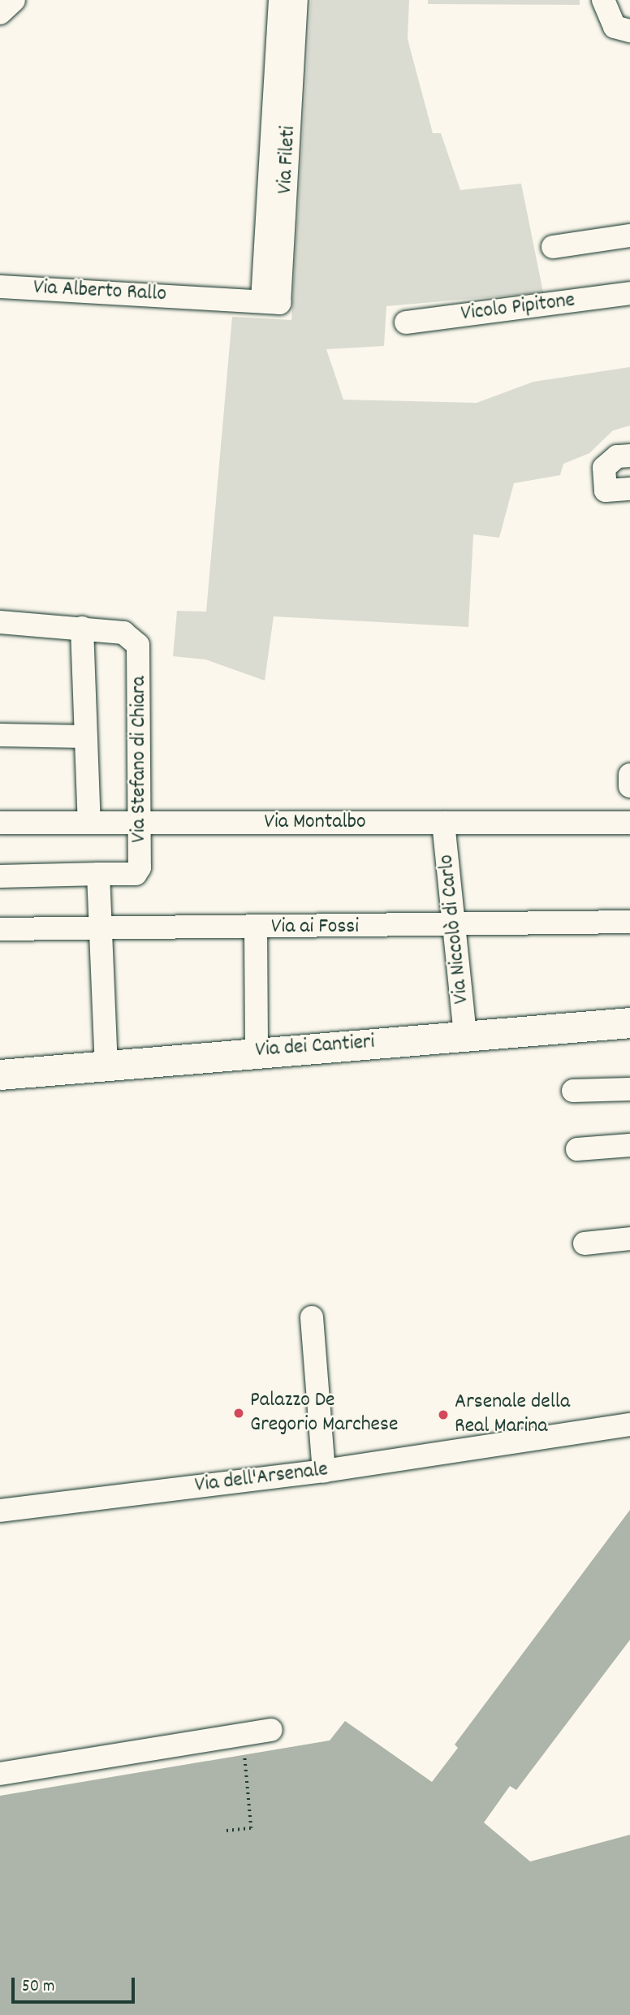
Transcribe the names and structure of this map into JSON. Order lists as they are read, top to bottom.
{
  "streets": {
    "main road": ["Via dei Cantieri"],
    "street": [
      "Via Fileti",
      "Via Alberto Rallo",
      "Vicolo Pipitone",
      "Via Stefano di Chiara",
      "Via Montalbo",
      "Via ai Fossi",
      "Via Niccolò di Carlo",
      "Via dell'Arsenale"
    ]
  },
  "crossings": [
    ["Via Fileti", "Via Alberto Rallo"],
    ["Via Stefano di Chiara", "Via Montalbo"],
    ["Via Montalbo", "Via Niccolò di Carlo"],
    ["Via ai Fossi", "Via Niccolò di Carlo"],
    ["Via Niccolò di Carlo", "Via dei Cantieri"]
  ],
  "places": ["Palazzo De Gregorio Marchese", "Arsenale della Real Marina"],
  "scale_bar": "50 m"
}
